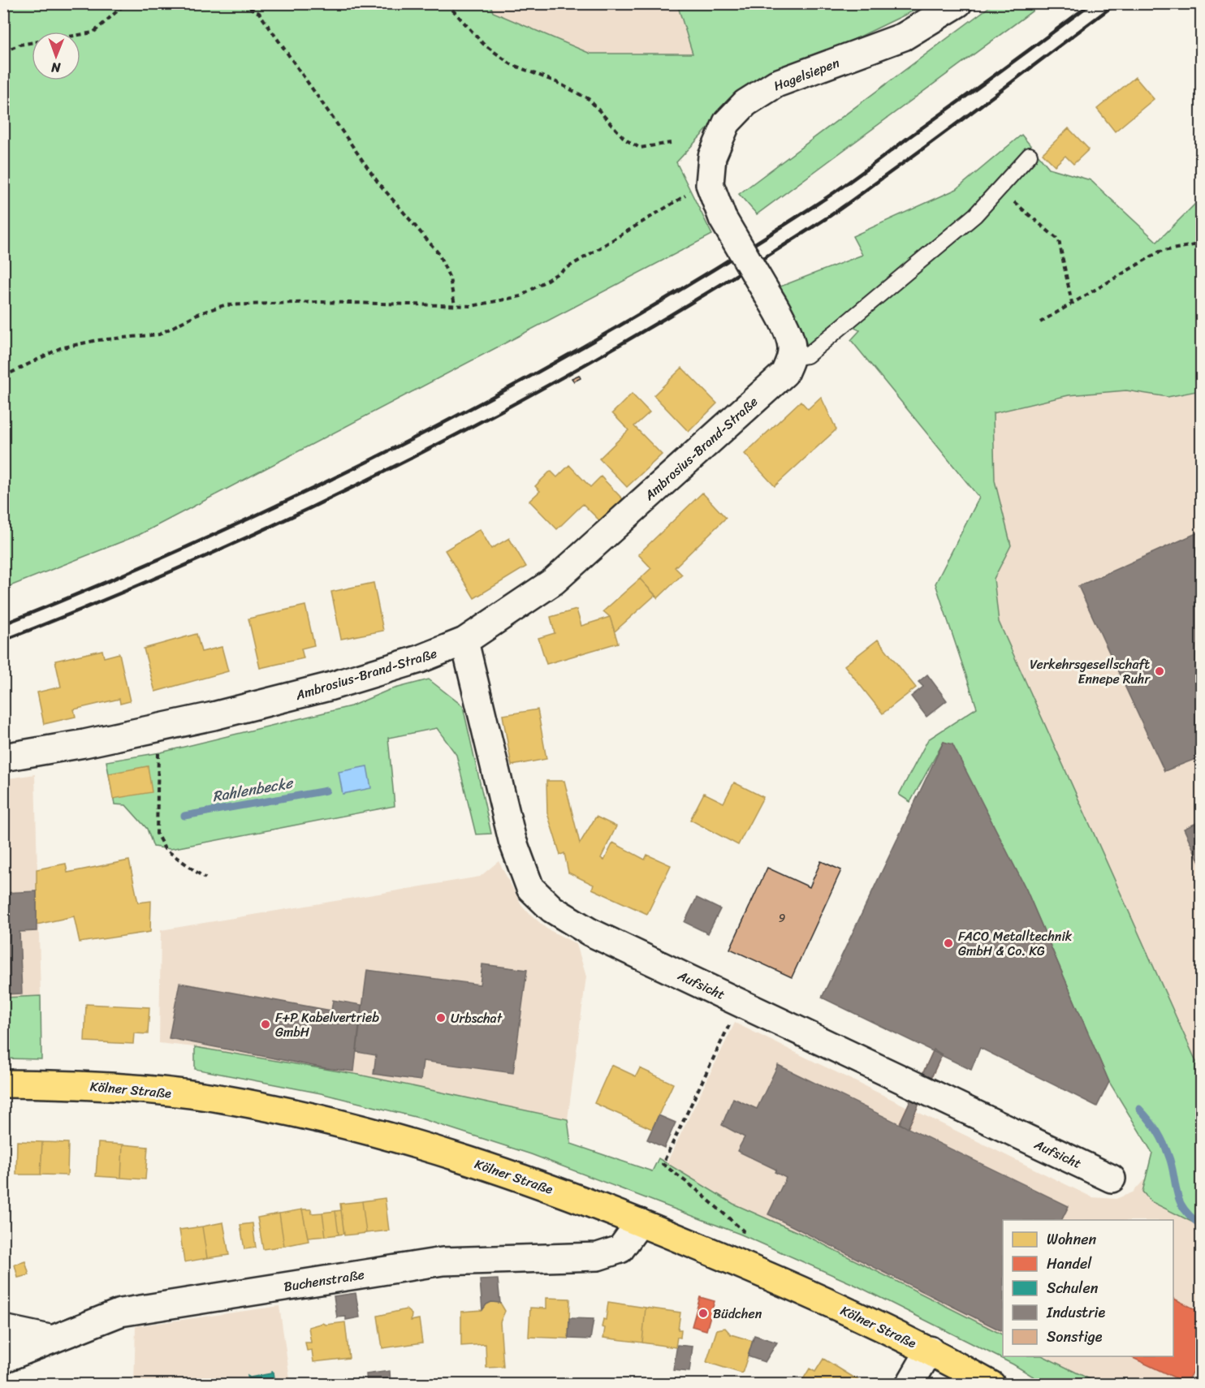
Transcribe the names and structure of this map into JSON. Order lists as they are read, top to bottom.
{
  "streets": {
    "main road": ["Kölner Straße"],
    "street": [
      "Hagelsiepen",
      "Ambrosius-Brand-Straße",
      "Aufsicht",
      "Buchenstraße"
    ]
  },
  "crossings": [
    ["Hagelsiepen", "Ambrosius-Brand-Straße"],
    ["Ambrosius-Brand-Straße", "Aufsicht"],
    ["Kölner Straße", "Buchenstraße"]
  ],
  "water": ["Rahlenbecke"],
  "places": [
    "Verkehrsgesellschaft Ennepe Ruhr",
    "FACO Metalltechnik GmbH & Co. KG",
    "Urbschat",
    "F+P Kabelvertrieb GmbH",
    "Büdchen"
  ],
  "house_numbers": ["9"],
  "legend": [
    "Wohnen",
    "Handel",
    "Schulen",
    "Industrie",
    "Sonstige"
  ],
  "north": "bottom"
}
